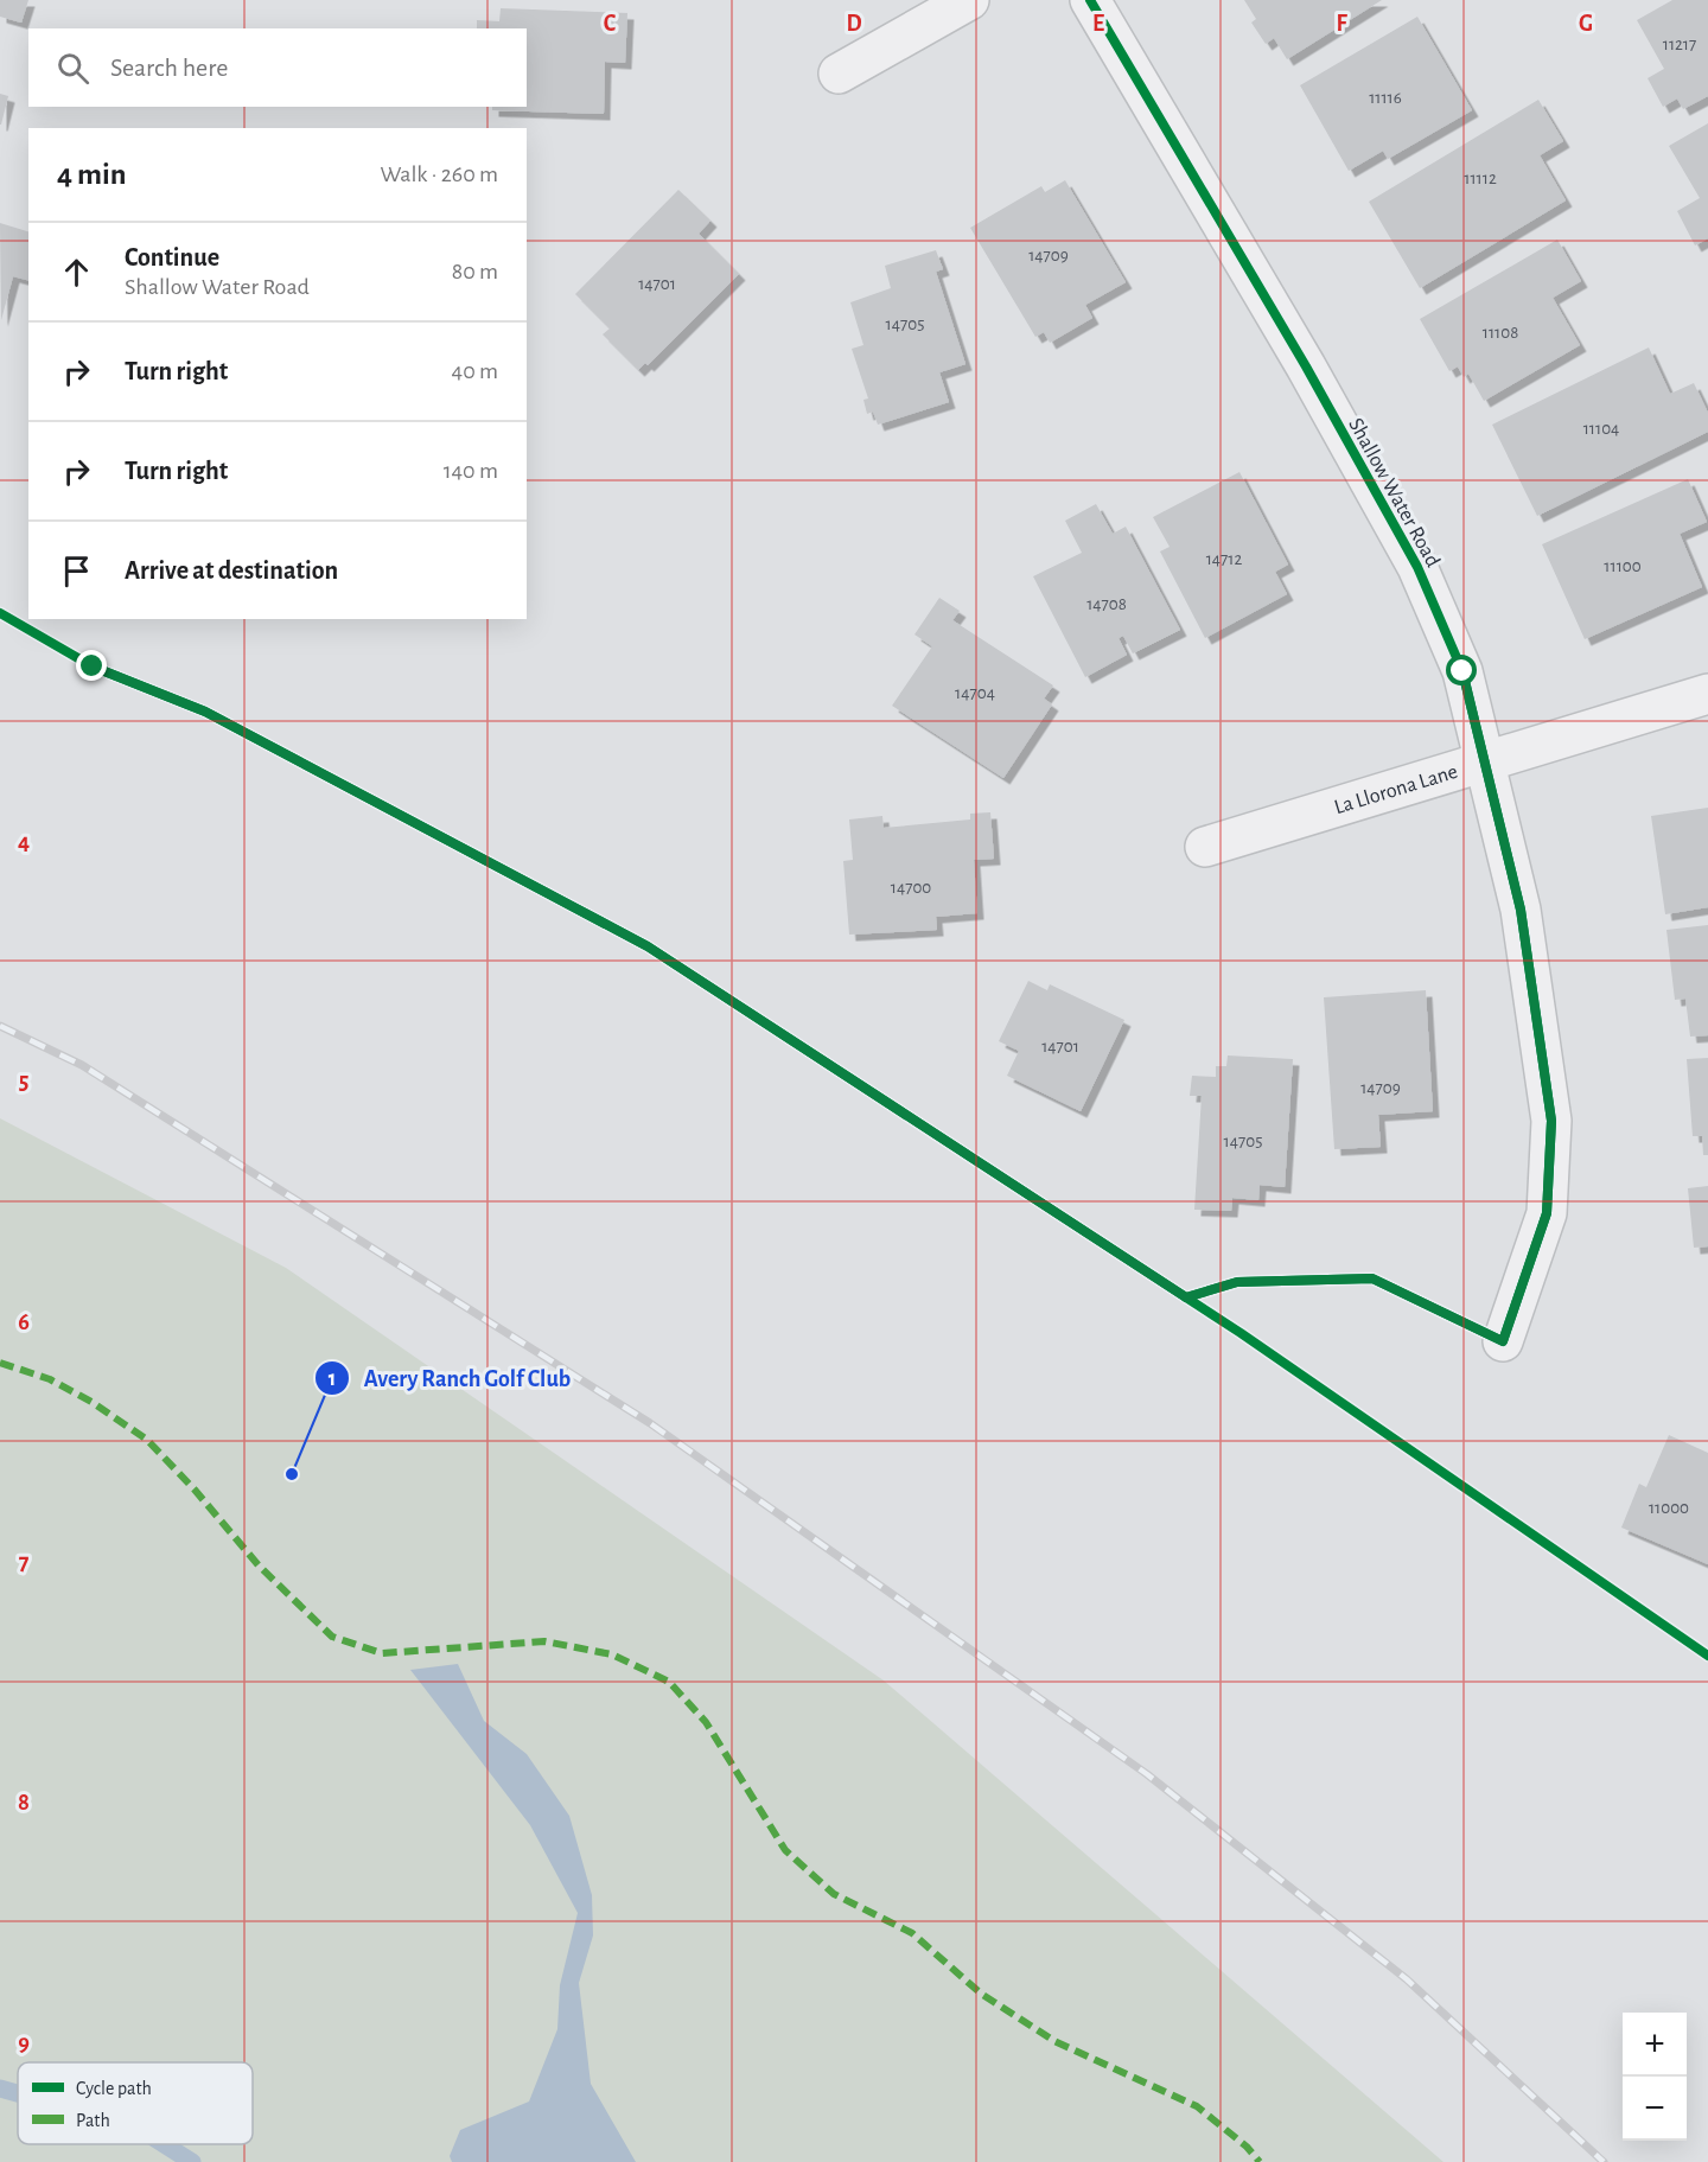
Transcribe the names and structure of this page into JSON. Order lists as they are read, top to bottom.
{
  "streets": {
    "street": ["Shallow Water Road", "La Llorona Lane"]
  },
  "crossings": [
    ["Shallow Water Road", "La Llorona Lane"]
  ],
  "places": ["Avery Ranch Golf Club"],
  "house_numbers": [
    "11217",
    "11116",
    "11112",
    "14709",
    "14701",
    "14705",
    "11108",
    "11104",
    "14712",
    "11100",
    "14708",
    "14704",
    "14700",
    "14701",
    "14709",
    "14705",
    "11000"
  ],
  "legend": ["Cycle path", "Path"],
  "page": {
    "search": "Search here",
    "heading": ["4 min", "Walk · 260 m"],
    "list": [
      ["Continue", "Shallow Water Road", "80 m"],
      ["Turn right", "40 m"],
      ["Turn right", "140 m"],
      "Arrive at destination"
    ],
    "map_buttons": ["+", "−"]
  },
  "grid": {
    "columns": [
      "C",
      "D",
      "E",
      "F",
      "G"
    ],
    "rows": [
      "4",
      "5",
      "6",
      "7",
      "8",
      "9"
    ]
  }
}
